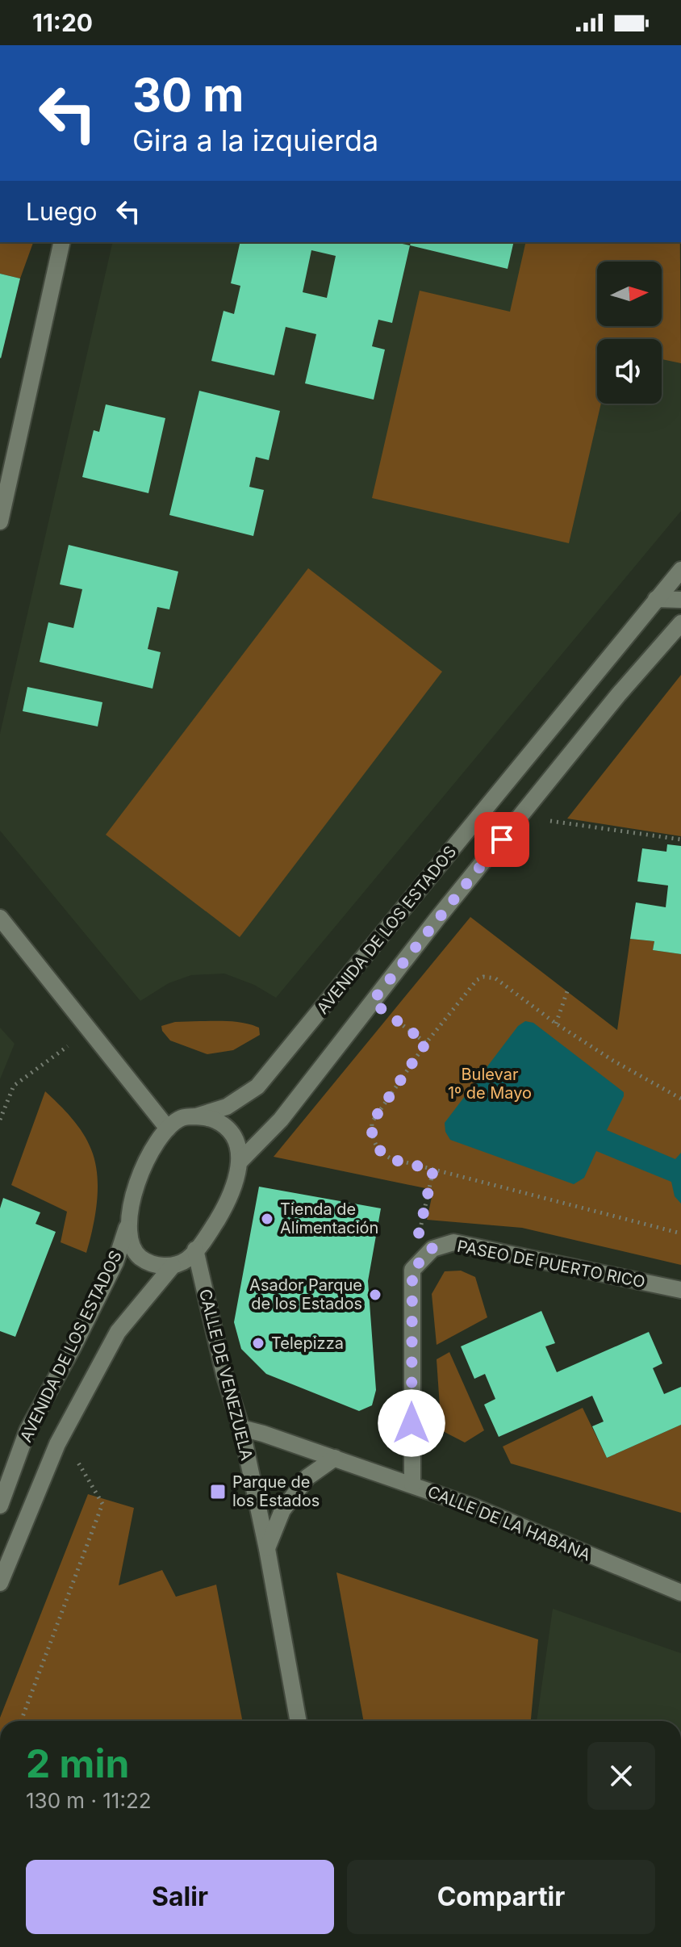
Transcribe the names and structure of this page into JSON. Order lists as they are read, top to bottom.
{
  "streets": {
    "street": [
      "AVENIDA DE LOS ESTADOS",
      "PASEO DE PUERTO RICO",
      "CALLE DE VENEZUELA",
      "CALLE DE LA HABANA"
    ]
  },
  "crossings": [
    ["AVENIDA DE LOS ESTADOS", "CALLE DE VENEZUELA"],
    ["PASEO DE PUERTO RICO", "CALLE DE LA HABANA"],
    ["CALLE DE VENEZUELA", "CALLE DE LA HABANA"]
  ],
  "parks": ["Bulevar 1º de Mayo"],
  "places": {
    "other": ["Tienda de Alimentación", "Asador Parque de los Estados", "Telepizza"],
    "transit": ["Parque de los Estados"]
  },
  "north": "right",
  "page": {
    "status": "11:20",
    "turn": ["30 m", "Gira a la izquierda"],
    "then": "Luego",
    "heading": ["2 min", "130 m · 11:22"],
    "buttons": ["Salir", "Compartir"]
  }
}
